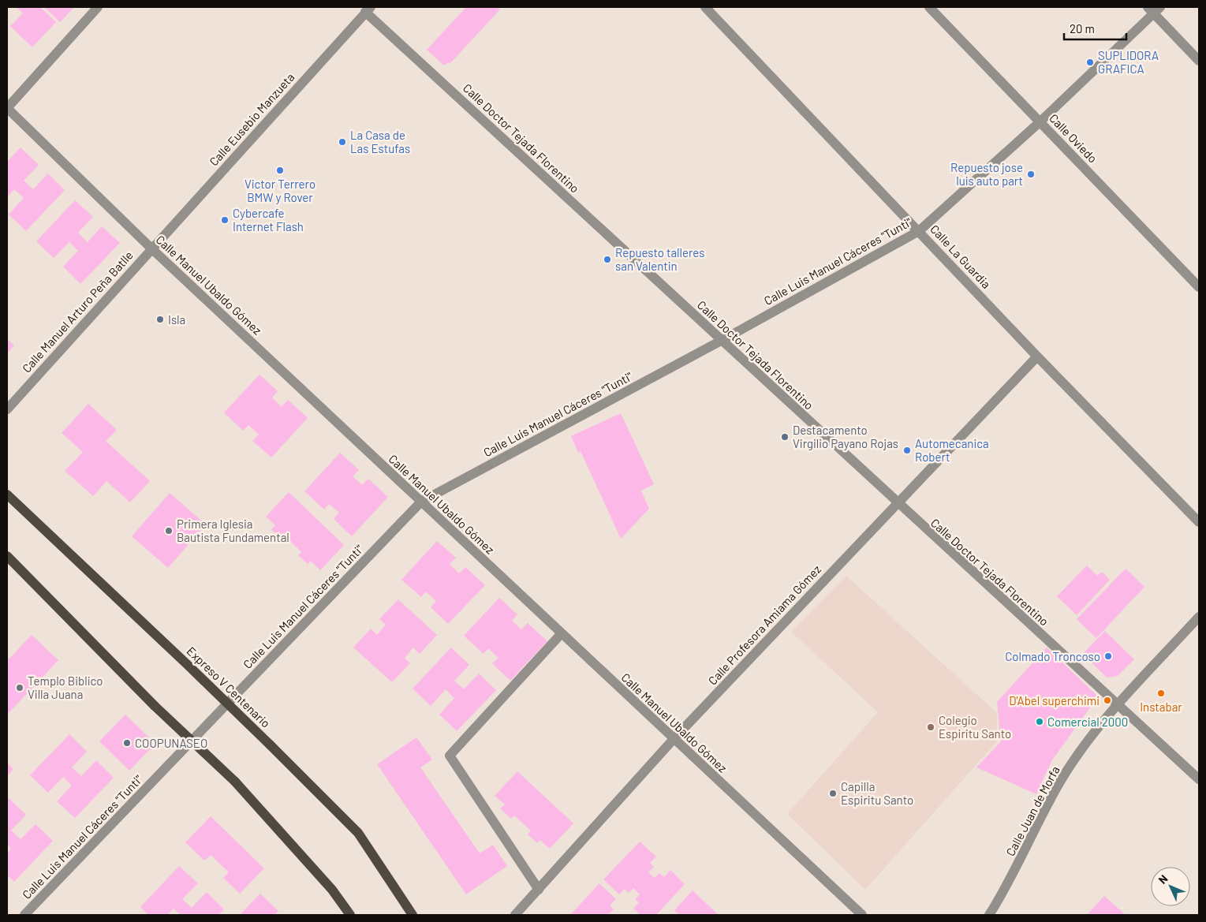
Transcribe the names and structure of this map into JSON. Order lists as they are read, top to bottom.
{
  "streets": {
    "main road": ["Expreso V Centenario"],
    "street": [
      "Calle Eusebio Manzueta",
      "Calle Doctor Tejada Florentino",
      "Calle Oviedo",
      "Calle La Guardia",
      "Calle Luis Manuel Cáceres \"Tunti\"",
      "Calle Manuel Ubaldo Gómez",
      "Calle Manuel Arturo Peña Batlle",
      "Calle Profesora Amiama Gómez",
      "Calle Juan de Morfa"
    ]
  },
  "crossings": [
    ["Calle Eusebio Manzueta", "Calle Doctor Tejada Florentino"],
    ["Calle Eusebio Manzueta", "Calle Manuel Ubaldo Gómez"],
    ["Calle Eusebio Manzueta", "Calle Manuel Arturo Peña Batlle"],
    ["Calle Doctor Tejada Florentino", "Calle Luis Manuel Cáceres \"Tunti\""],
    ["Calle Doctor Tejada Florentino", "Calle Profesora Amiama Gómez"],
    ["Calle Doctor Tejada Florentino", "Calle Juan de Morfa"],
    ["Calle Oviedo", "Calle Luis Manuel Cáceres \"Tunti\""],
    ["Calle La Guardia", "Calle Luis Manuel Cáceres \"Tunti\""],
    ["Calle La Guardia", "Calle Profesora Amiama Gómez"],
    ["Calle Luis Manuel Cáceres \"Tunti\"", "Calle Manuel Ubaldo Gómez"],
    ["Calle Manuel Ubaldo Gómez", "Calle Manuel Arturo Peña Batlle"],
    ["Calle Manuel Ubaldo Gómez", "Calle Profesora Amiama Gómez"]
  ],
  "places": [
    "SUPLIDORA GRAFICA",
    "La Casa de Las Estufas",
    "Victor Terrero BMW y Rover",
    "Repuesto jose luis auto part",
    "Cybercafe Internet Flash",
    "Repuesto talleres san Valentin",
    "Isla",
    "Destacamento Virgilio Payano Rojas",
    "Automecanica Robert",
    "Primera Iglesia Bautista Fundamental",
    "Colmado Troncoso",
    "Templo Biblico Villa Juana",
    "Instabar",
    "D'Abel superchimi",
    "Comercial 2000",
    "Colegio Espiritu Santo",
    "COOPUNASEO",
    "Capilla Espiritu Santo"
  ],
  "scale_bar": "20 m",
  "north": "top left"
}
